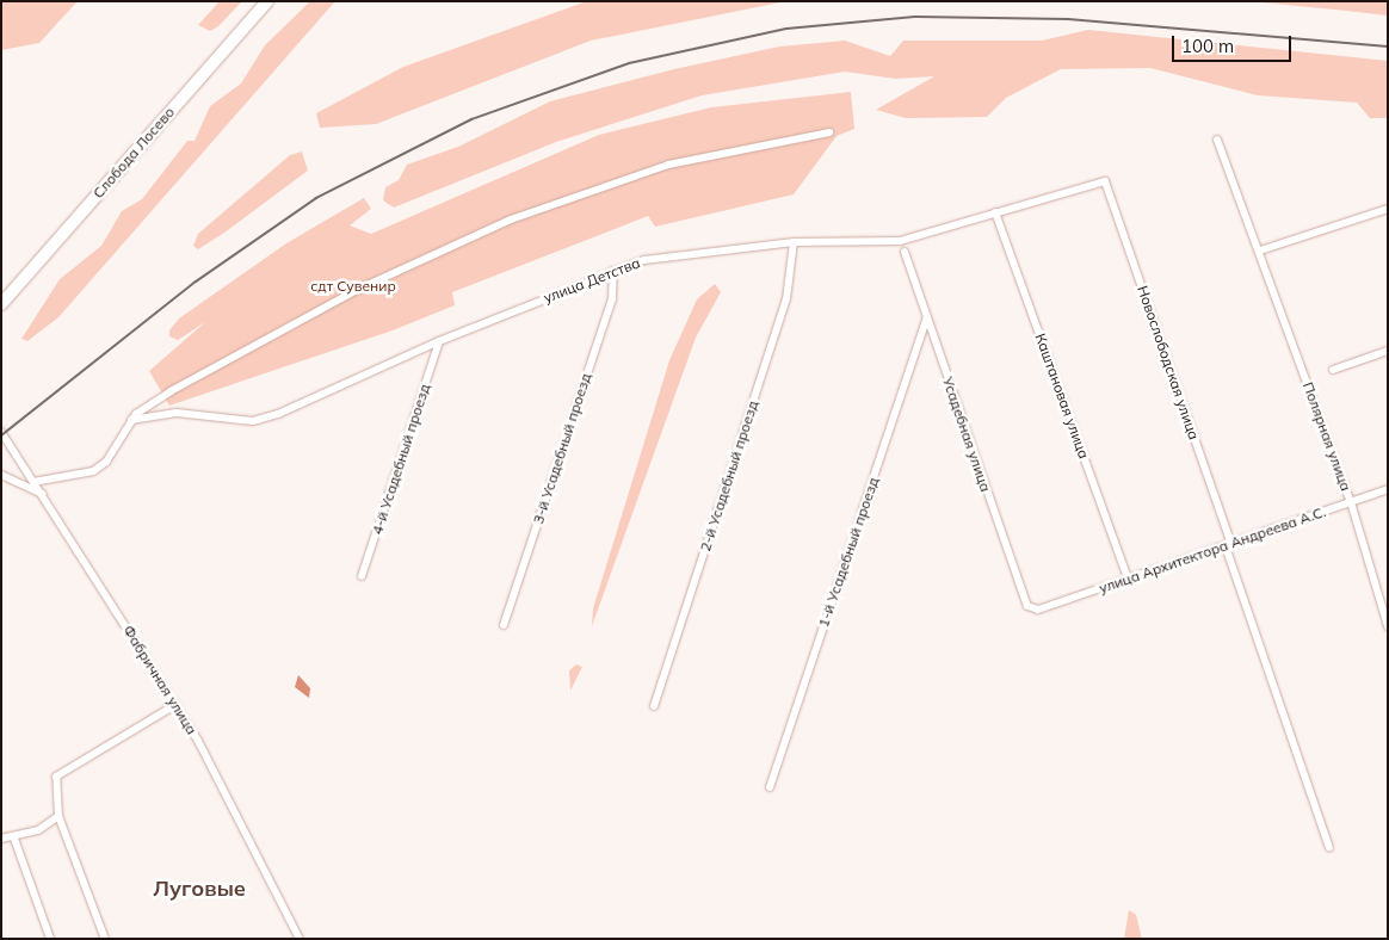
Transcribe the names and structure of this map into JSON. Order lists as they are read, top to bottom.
{
  "streets": {
    "main road": ["Слобода Лосево"],
    "street": [
      "улица Детства",
      "Новослободская улица",
      "Каштановая улица",
      "Усадебная улица",
      "Полярная улица",
      "3-й Усадебный проезд",
      "4-й Усадебный проезд",
      "2-й Усадебный проезд",
      "улица Архитектора Андреева А.С.",
      "1-й Усадебный проезд",
      "Фабричная улица"
    ]
  },
  "crossings": [
    ["улица Детства", "Новослободская улица"],
    ["улица Детства", "Каштановая улица"],
    ["улица Детства", "3-й Усадебный проезд"],
    ["улица Детства", "4-й Усадебный проезд"],
    ["улица Детства", "2-й Усадебный проезд"],
    ["Новослободская улица", "улица Архитектора Андреева А.С."],
    ["Каштановая улица", "улица Архитектора Андреева А.С."],
    ["Усадебная улица", "улица Архитектора Андреева А.С."],
    ["Усадебная улица", "1-й Усадебный проезд"],
    ["Полярная улица", "улица Архитектора Андреева А.С."]
  ],
  "districts": ["Луговые"],
  "parks": ["сдт Сувенир"],
  "scale_bar": "100 m"
}
